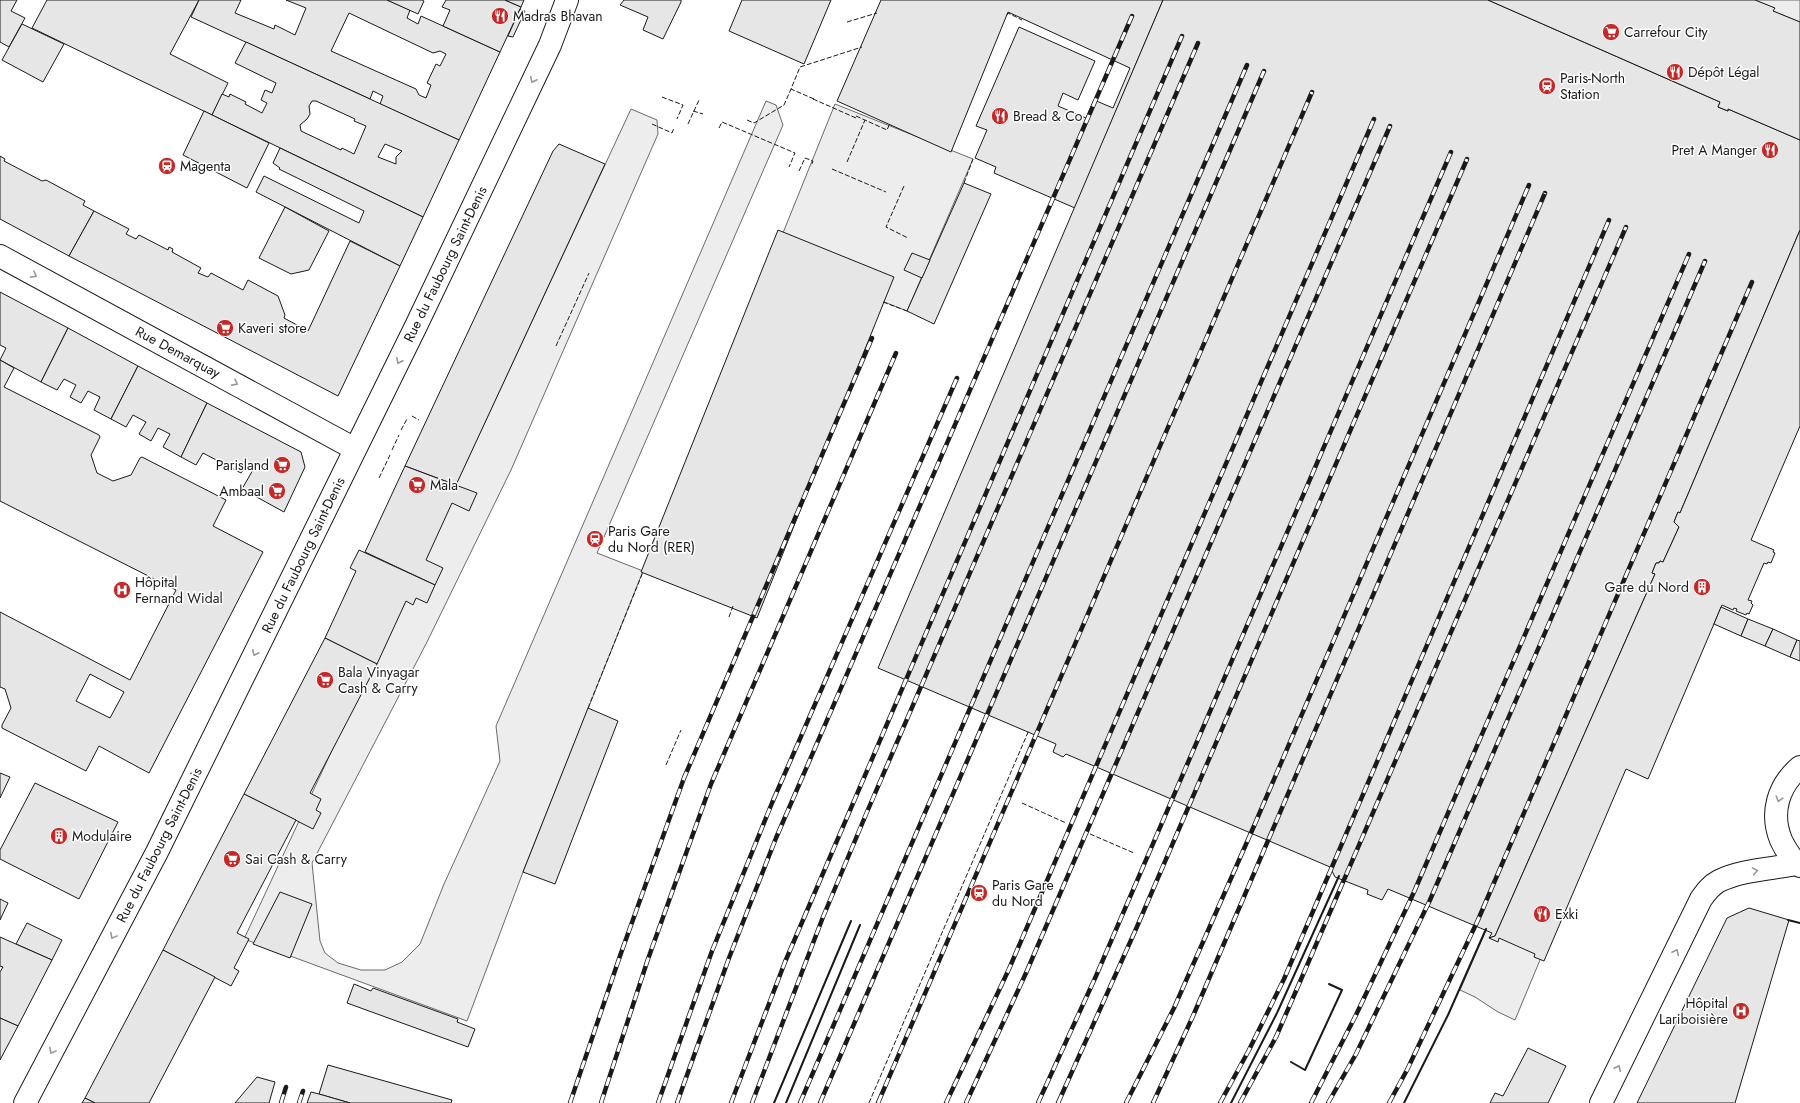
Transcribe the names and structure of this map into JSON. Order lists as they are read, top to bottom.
{
  "streets": {
    "street": ["Rue du Faubourg Saint-Denis", "Rue Demarquay"]
  },
  "crossings": [
    ["Rue du Faubourg Saint-Denis", "Rue Demarquay"]
  ],
  "one_way": ["Rue du Faubourg Saint-Denis", "Rue Demarquay"],
  "places": {
    "restaurant": [
      "Madras Bhavan",
      "Dépôt Légal",
      "Bread & Co",
      "Pret A Manger",
      "Exki"
    ],
    "supermarket": [
      "Carrefour City",
      "Kaveri store",
      "Parisland",
      "Mala",
      "Ambaal",
      "Bala Vinyagar Cash & Carry",
      "Sai Cash & Carry"
    ],
    "station": [
      "Paris-North Station",
      "Magenta",
      "Paris Gare du Nord (RER)",
      "Paris Gare du Nord"
    ],
    "building": ["Gare du Nord", "Modulaire"],
    "hospital": ["Hôpital Fernand Widal", "Hôpital Lariboisière"]
  }
}
